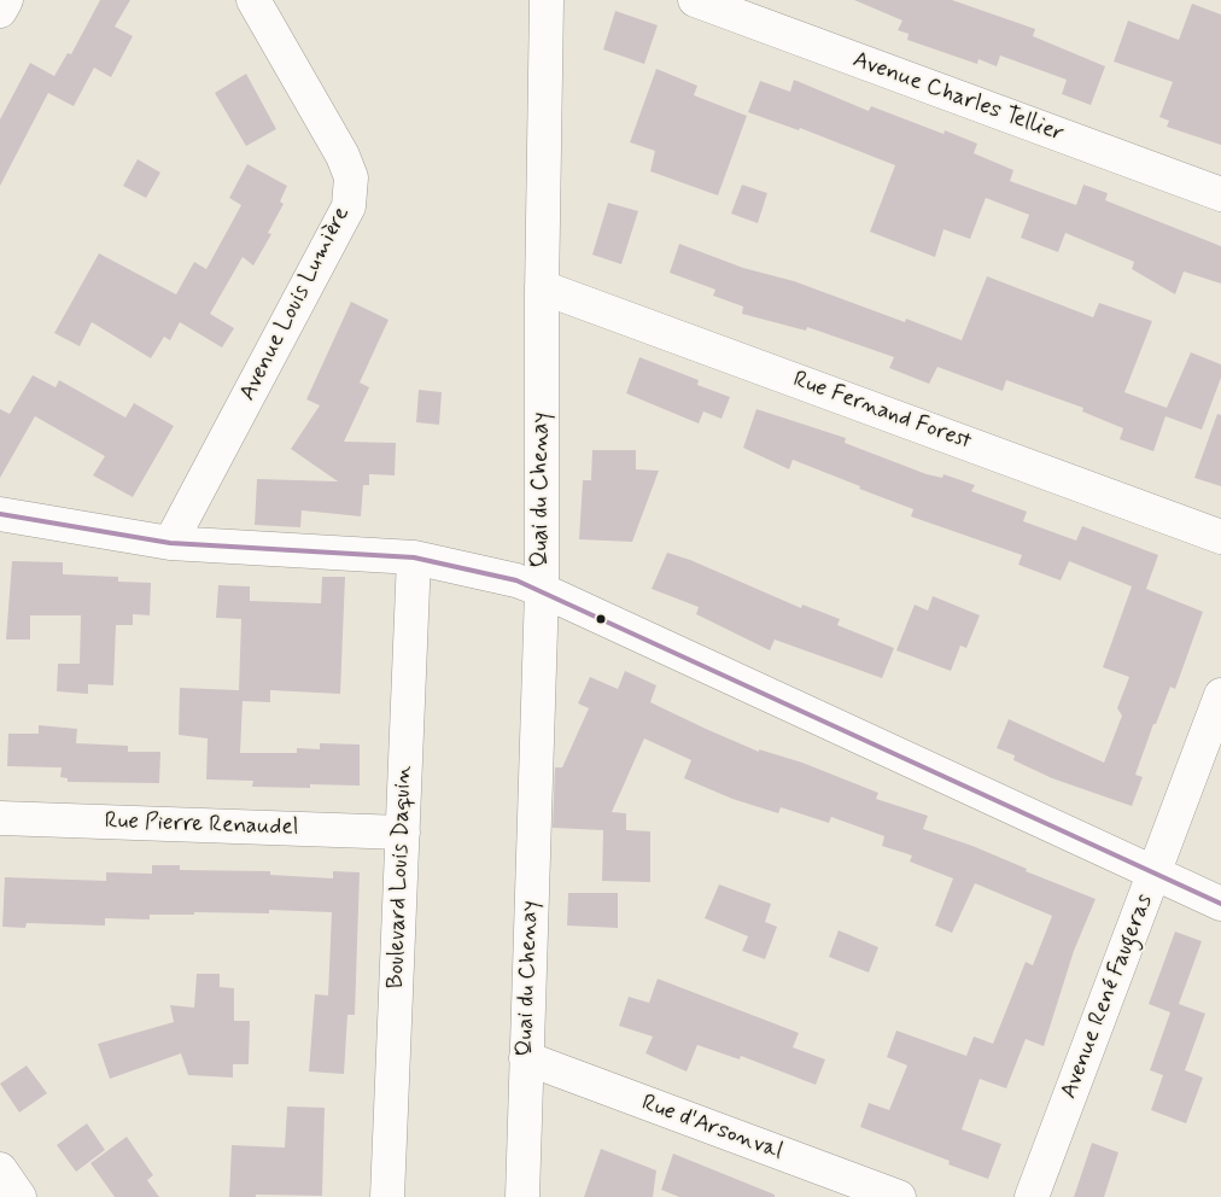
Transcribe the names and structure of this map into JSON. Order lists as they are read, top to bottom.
{
  "streets": {
    "street": [
      "Avenue Charles Tellier",
      "Avenue Louis Lumière",
      "Rue Fernand Forest",
      "Quai du Chenay",
      "Rue Pierre Renaudel",
      "Boulevard Louis Daquin",
      "Avenue René Faugeras",
      "Rue d'Arsonval"
    ]
  },
  "crossings": [
    ["Rue Fernand Forest", "Quai du Chenay"],
    ["Quai du Chenay", "Rue d'Arsonval"],
    ["Rue Pierre Renaudel", "Boulevard Louis Daquin"]
  ]
}
